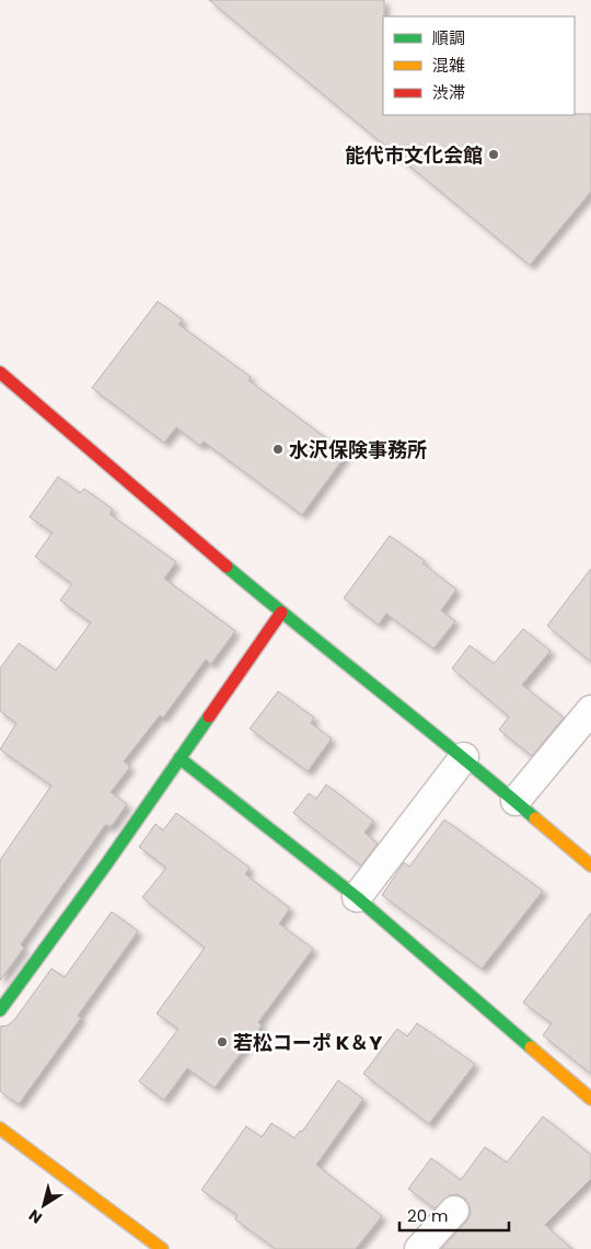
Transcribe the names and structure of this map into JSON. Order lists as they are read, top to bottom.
{
  "places": ["能代市文化会館", "水沢保険事務所", "若松コーポ K＆Y"],
  "legend": ["順調", "混雑", "渋滞"],
  "scale_bar": "20 m",
  "north": "bottom left"
}
